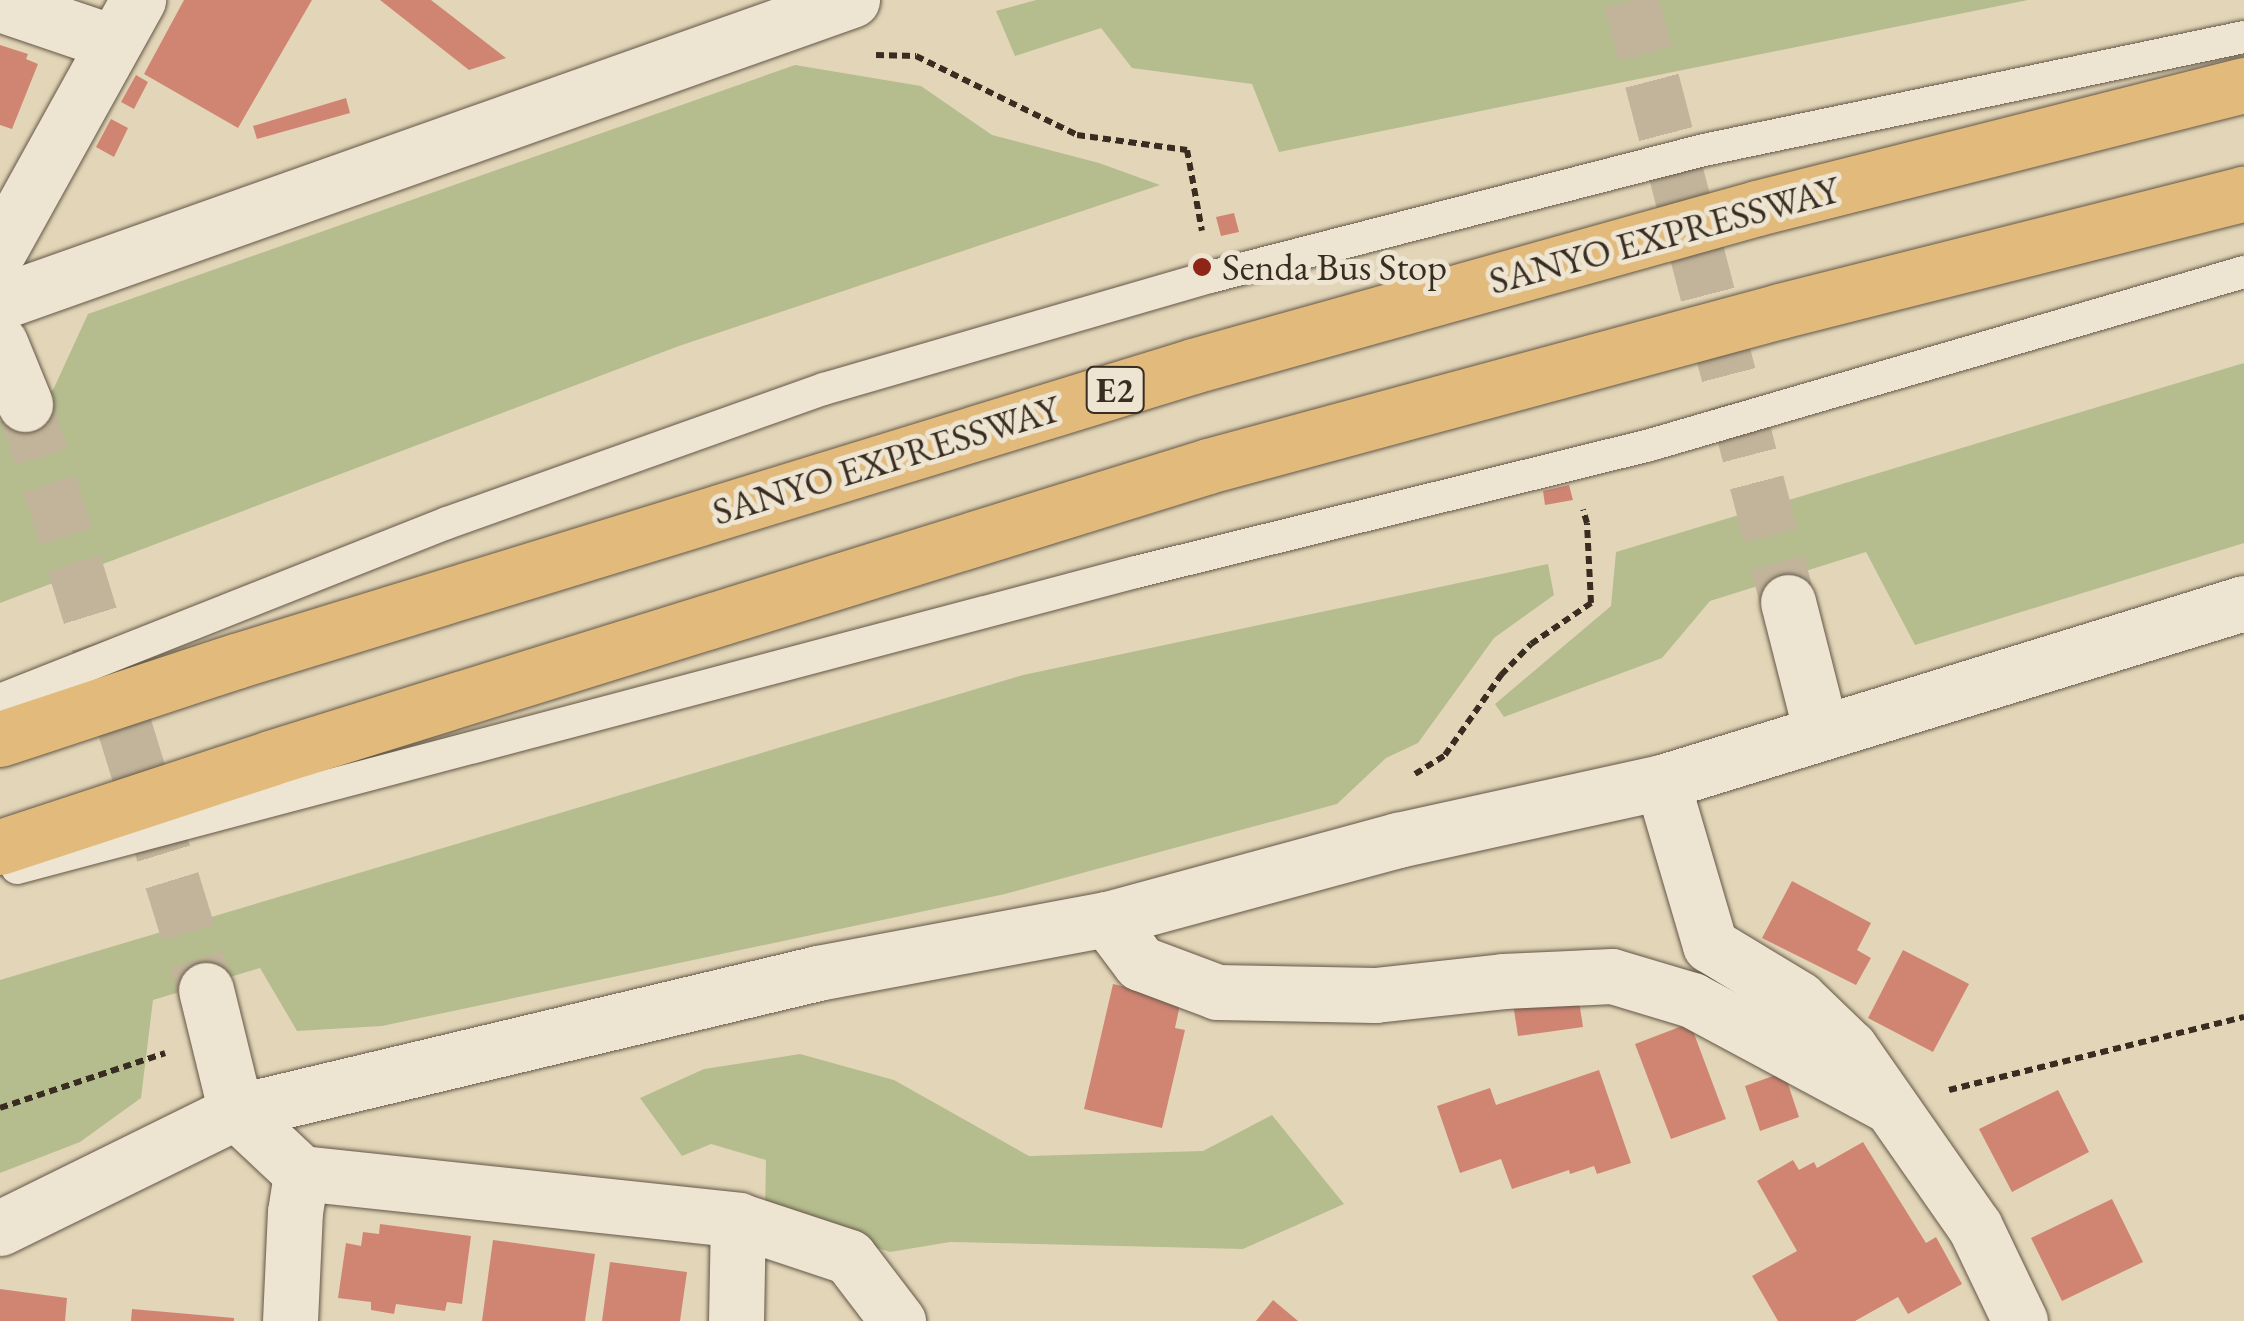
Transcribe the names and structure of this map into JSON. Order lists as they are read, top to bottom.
{
  "streets": {
    "highway": ["SANYO EXPRESSWAY", "E2"]
  },
  "places": ["Senda Bus Stop"]
}
